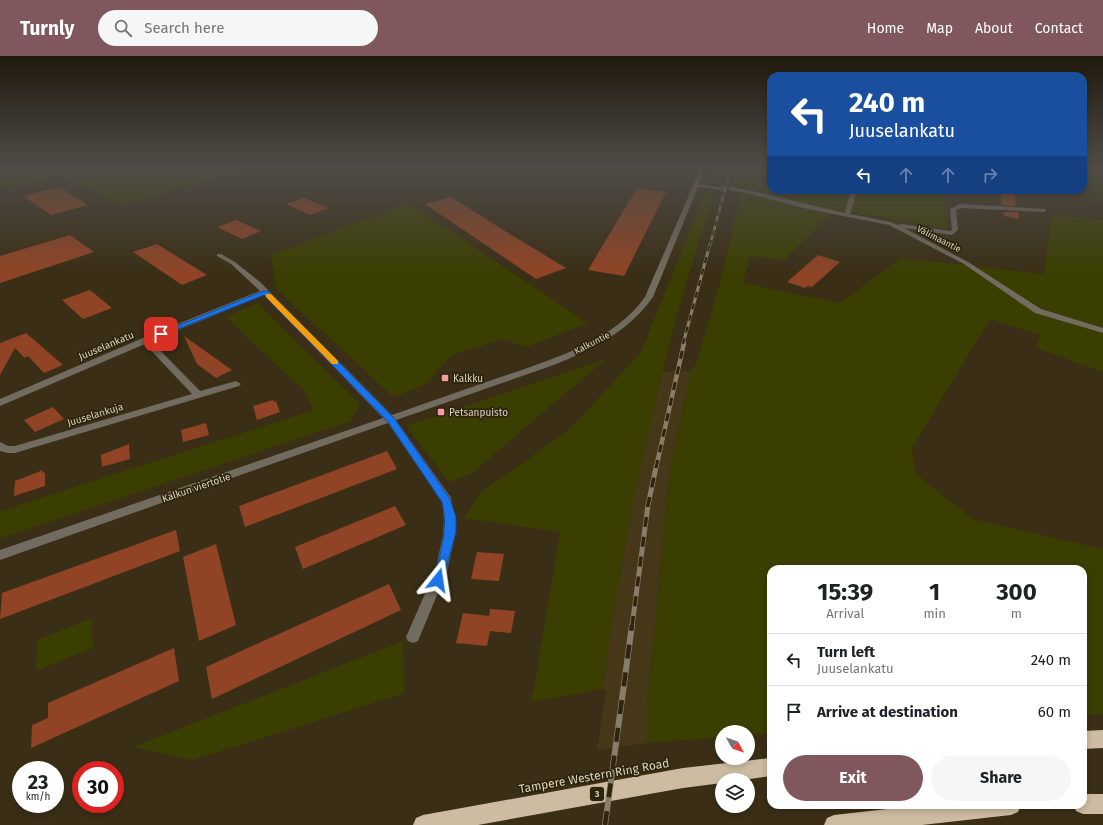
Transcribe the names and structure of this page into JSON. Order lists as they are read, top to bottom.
{
  "streets": {
    "highway": ["Tampere Western Ring Road", "3"],
    "street": [
      "Välimaantie",
      "Kalkuntie",
      "Juuselankatu",
      "Juuselankuja",
      "Kalkun viertotie"
    ]
  },
  "crossings": [
    ["Kalkuntie", "Kalkun viertotie"]
  ],
  "places": {
    "transit": ["Kalkku", "Petsanpuisto"]
  },
  "north": "bottom right",
  "page": {
    "header": "Turnly",
    "search": "Search here",
    "nav": [
      "Home",
      "Map",
      "About",
      "Contact"
    ],
    "turn": ["240 m", "Juuselankatu"],
    "eta": [
      "15:39",
      "Arrival",
      "1",
      "min",
      "300",
      "m"
    ],
    "list": [
      {
        "name": "Turn left",
        "note": "Juuselankatu",
        "value": "240 m"
      },
      {
        "name": "Arrive at destination",
        "value": "60 m"
      }
    ],
    "buttons": ["Exit", "Share"],
    "speed": "23 km/h",
    "limit": "30"
  }
}
